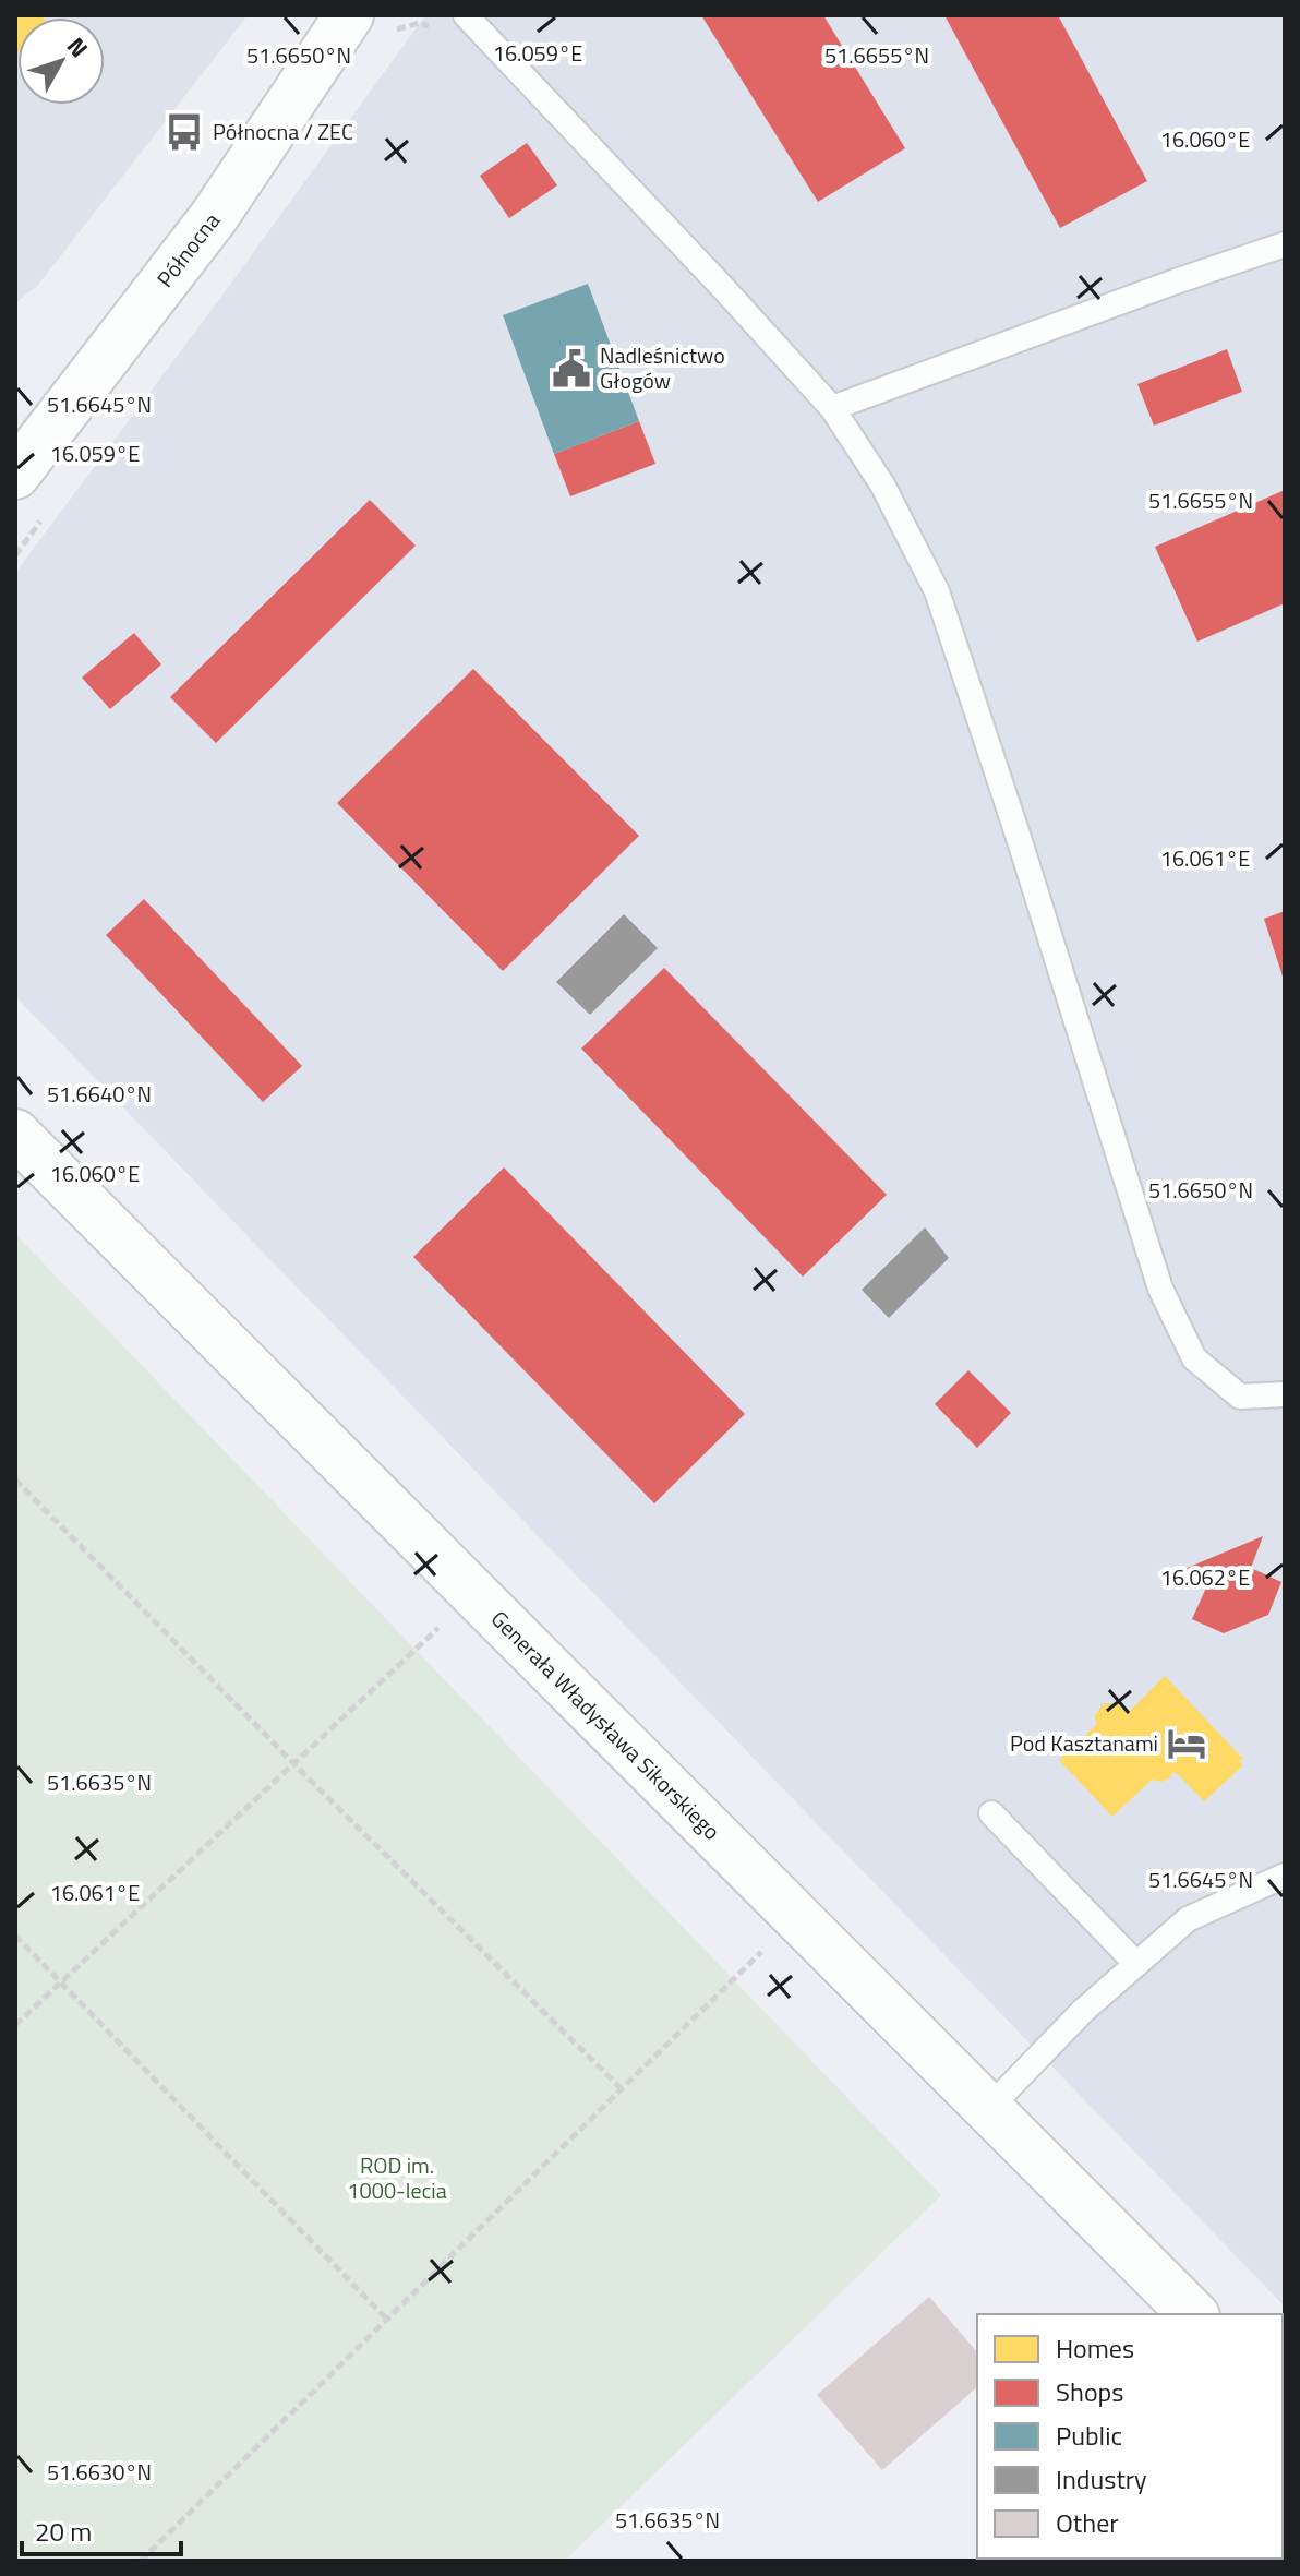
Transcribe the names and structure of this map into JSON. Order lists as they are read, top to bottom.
{
  "streets": {
    "street": ["Północna", "Generała Władysława Sikorskiego"]
  },
  "parks": ["ROD im. 1000-lecia"],
  "places": {
    "bus stop": ["Północna / ZEC"],
    "public building": ["Nadleśnictwo Głogów"],
    "hotel": ["Pod Kasztanami"]
  },
  "legend": [
    "Homes",
    "Shops",
    "Public",
    "Industry",
    "Other"
  ],
  "scale_bar": "20 m",
  "north": "top right",
  "coordinates": [
    "16.059°E",
    "51.6650°N",
    "51.6655°N",
    "16.060°E",
    "51.6645°N",
    "16.061°E",
    "51.6640°N",
    "16.062°E",
    "51.6635°N",
    "51.6630°N"
  ]
}
